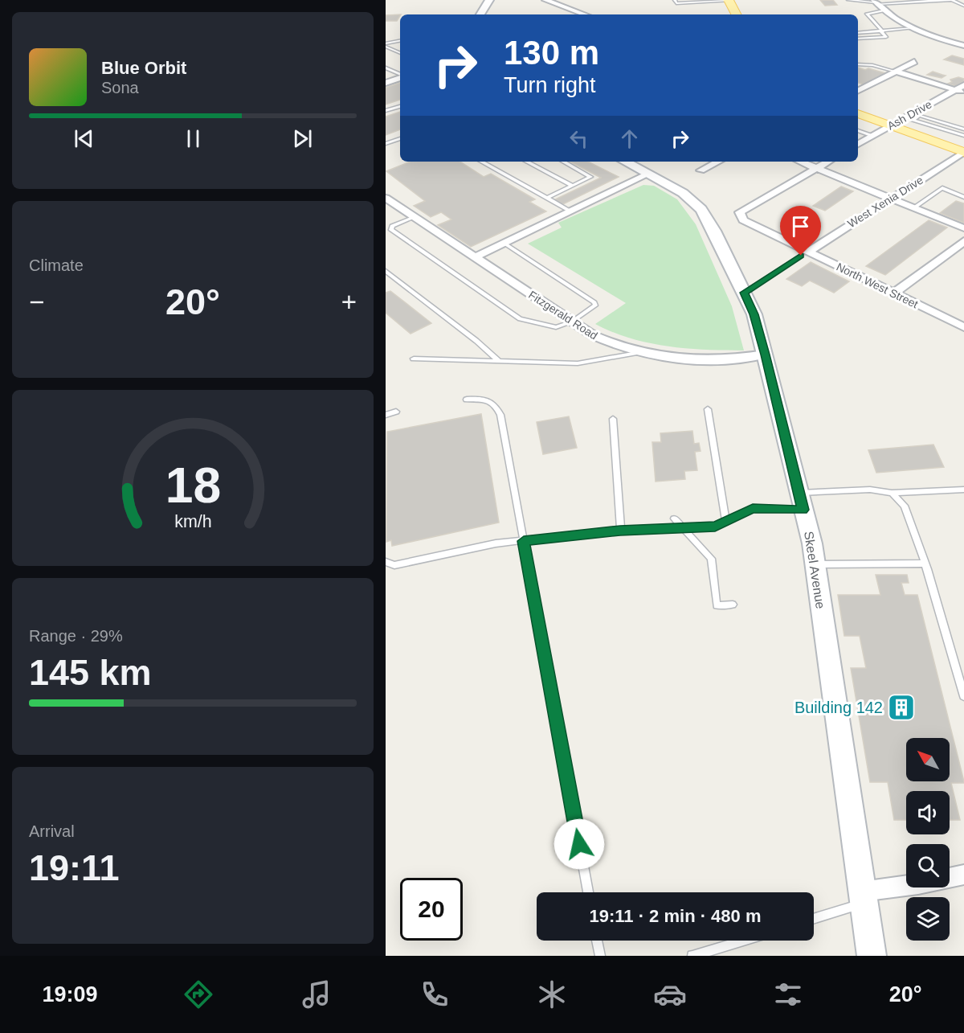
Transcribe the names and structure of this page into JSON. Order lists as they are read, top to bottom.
{
  "streets": {
    "street": [
      "Ash Drive",
      "West Xenia Drive",
      "North West Street",
      "Fitzgerald Road",
      "Skeel Avenue"
    ]
  },
  "crossings": [
    ["West Xenia Drive", "North West Street"],
    ["Fitzgerald Road", "Skeel Avenue"]
  ],
  "places": {
    "building": ["Building 142"]
  },
  "north": "top left",
  "page": {
    "turn": ["130 m", "Turn right"],
    "song": ["Blue Orbit", "Sona"],
    "tile": [
      "Climate",
      ["Range · 29%", "145 km"],
      ["Arrival", "19:11"]
    ],
    "heat": ["−", "20°", "+"],
    "limit": "20",
    "trip": "19:11 · 2 min · 480 m",
    "tabs": ["19:09", "20°"],
    "gauge": ["18", "km/h"]
  }
}
